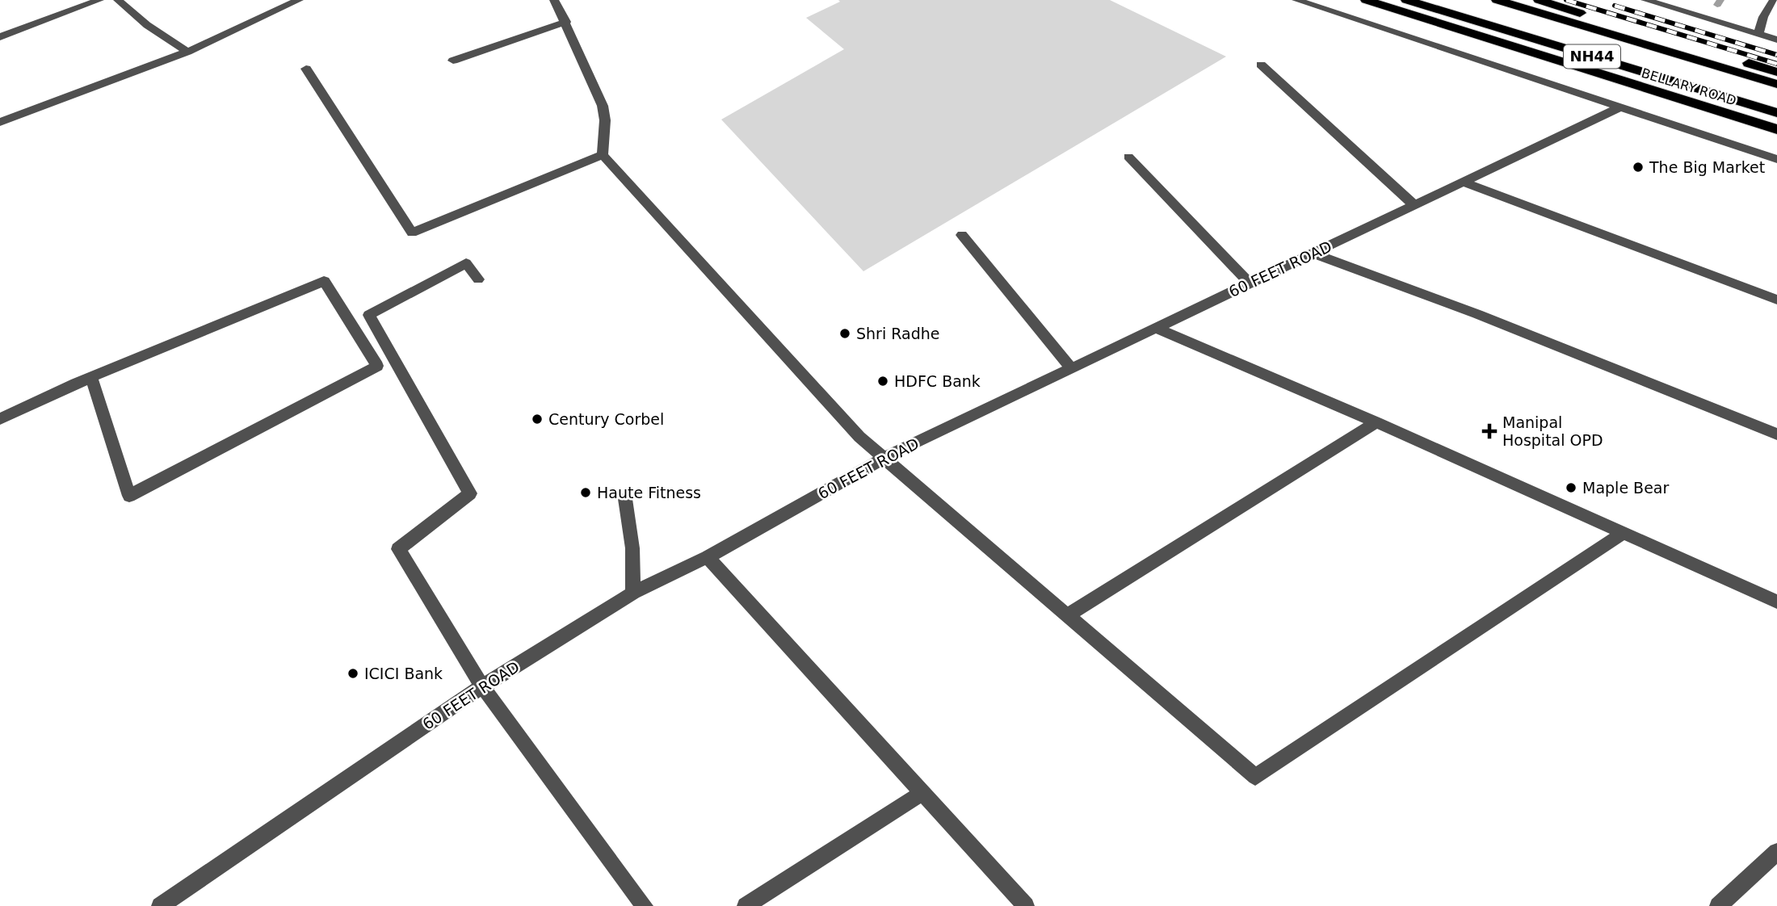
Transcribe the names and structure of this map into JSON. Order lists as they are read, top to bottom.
{
  "streets": {
    "highway": ["NH44", "BELLARY ROAD"],
    "street": ["60 FEET ROAD"]
  },
  "places": {
    "other": [
      "The Big Market",
      "Shri Radhe",
      "HDFC Bank",
      "Century Corbel",
      "Maple Bear",
      "Haute Fitness",
      "ICICI Bank"
    ],
    "health": ["Manipal Hospital OPD"]
  }
}
